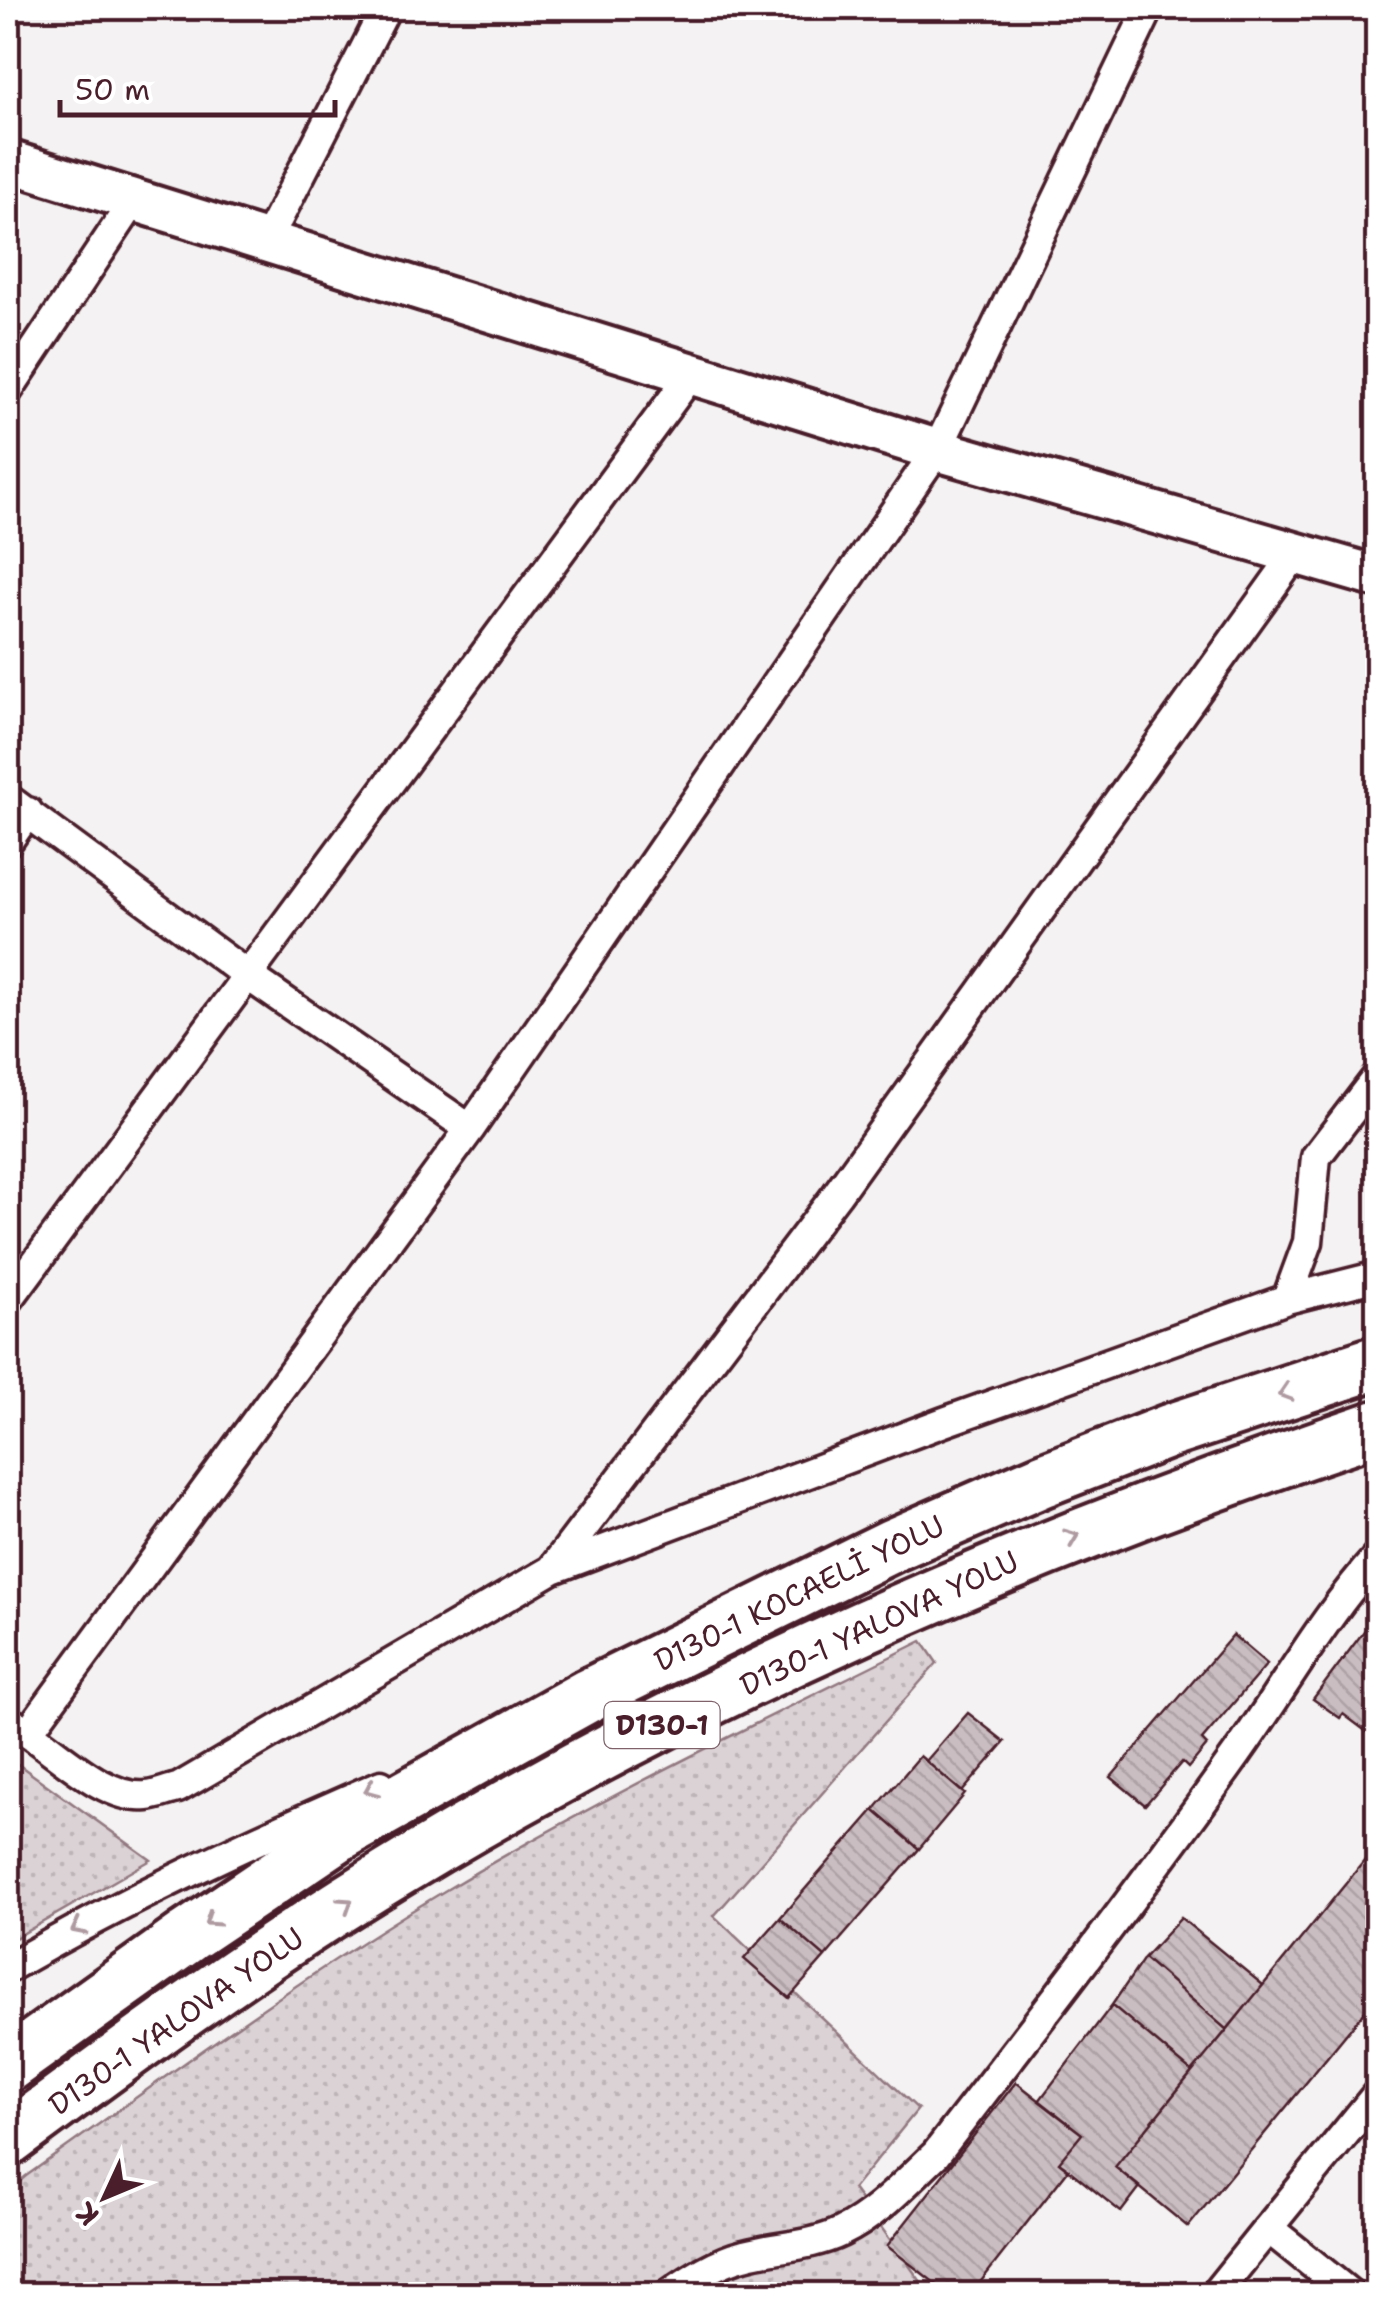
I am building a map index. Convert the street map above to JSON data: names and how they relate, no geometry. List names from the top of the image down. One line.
{"streets":{"highway":["D130-1 KOCAELİ YOLU","D130-1 YALOVA YOLU","D130-1"]},"one_way":["D130-1 KOCAELİ YOLU","D130-1 YALOVA YOLU"],"scale_bar":"50 m","north":"bottom left"}
